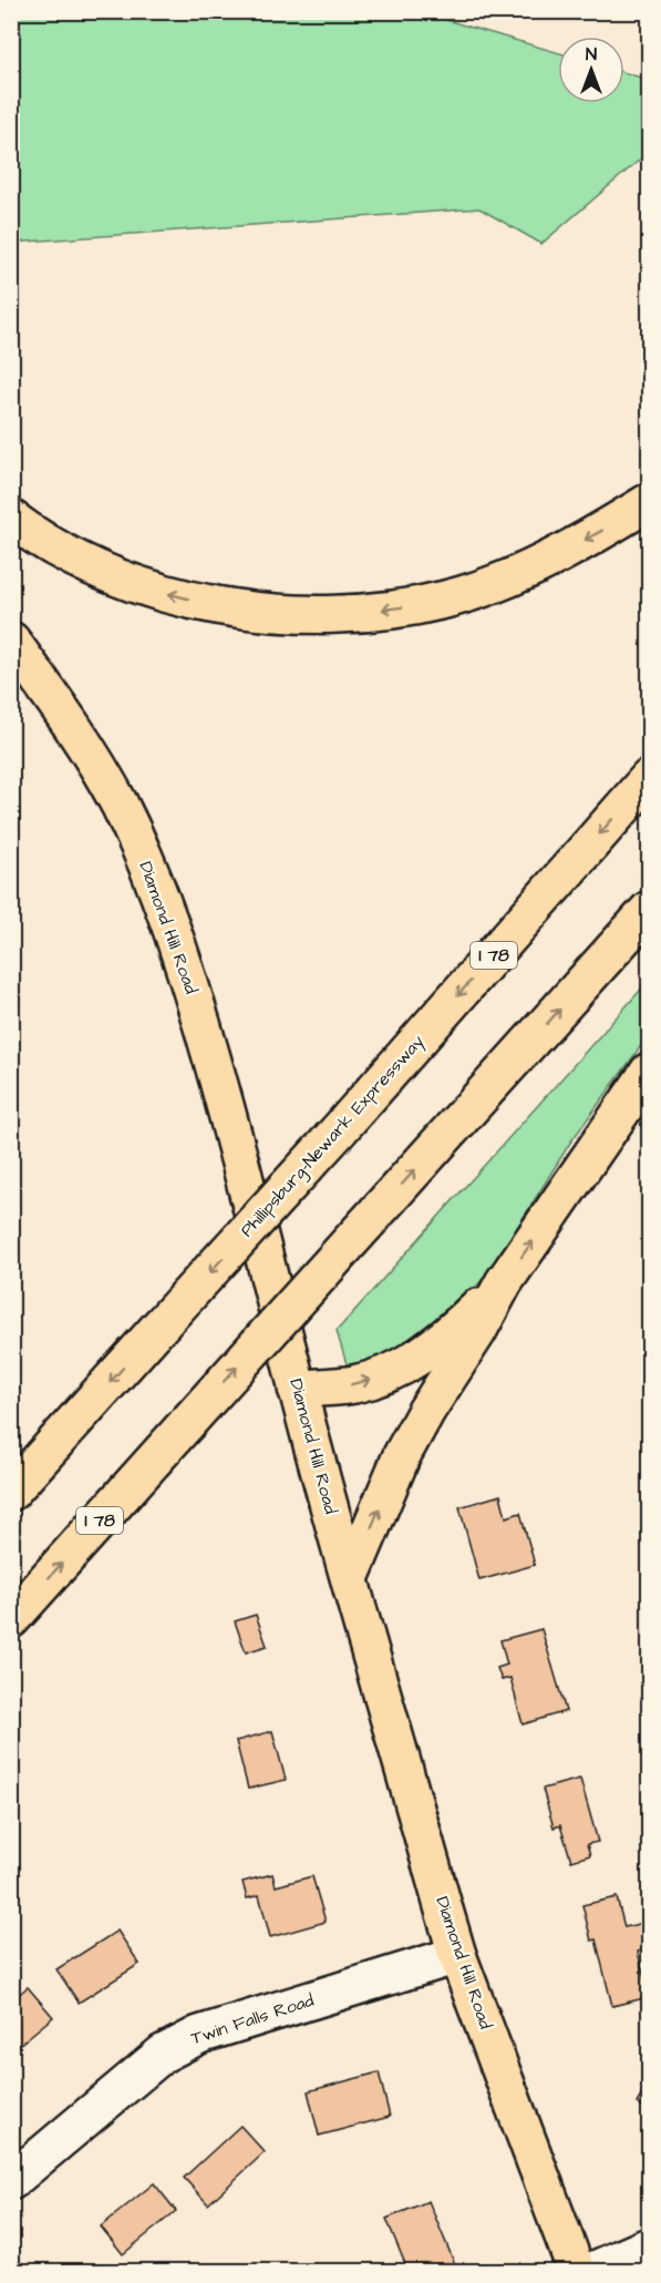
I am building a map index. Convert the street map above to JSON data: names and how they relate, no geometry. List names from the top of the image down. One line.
{"streets":{"main road":["Diamond Hill Road","I 78","Phillipsburg-Newark Expressway"],"street":["Twin Falls Road"]},"crossings":[["Diamond Hill Road","Twin Falls Road"]],"north":"top"}
